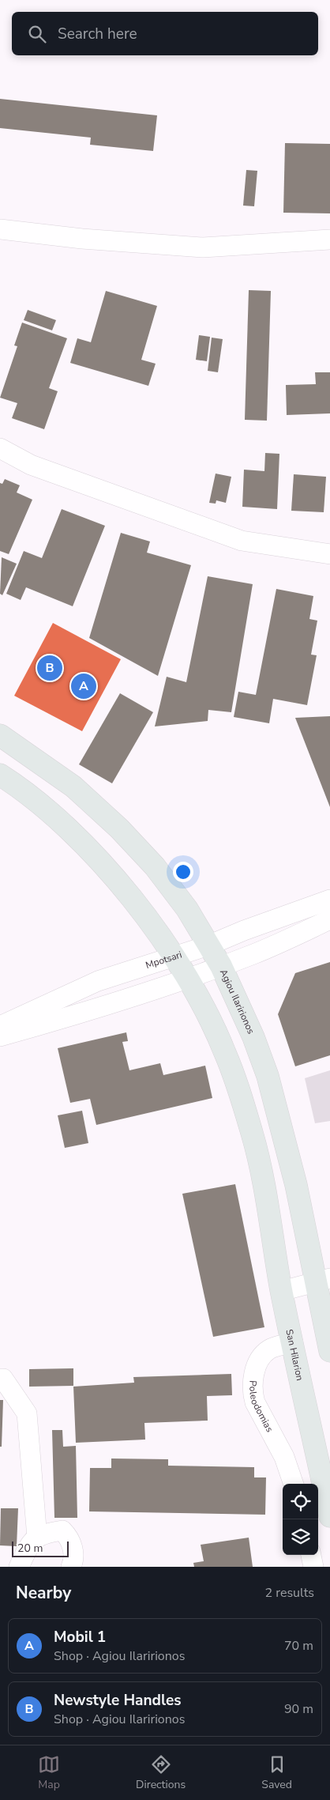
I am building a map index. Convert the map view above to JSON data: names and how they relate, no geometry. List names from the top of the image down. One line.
{"streets":{"main road":["Agiou Ilaririonos","San Hilarion"],"street":["Mpotsari","Poleodomias"]},"crossings":[["Mpotsari","Agiou Ilaririonos"],["San Hilarion","Poleodomias"]],"scale_bar":"20 m","page":{"search":"Search here","pins":["B","A"],"scale":"20 m","heading":["Nearby","2 results"],"list":[{"mark":"A","name":"Mobil 1","note":"Shop · Agiou Ilaririonos","value":"70 m"},{"mark":"B","name":"Newstyle Handles","note":"Shop · Agiou Ilaririonos","value":"90 m"}],"nav":["Map","Directions","Saved"]}}
